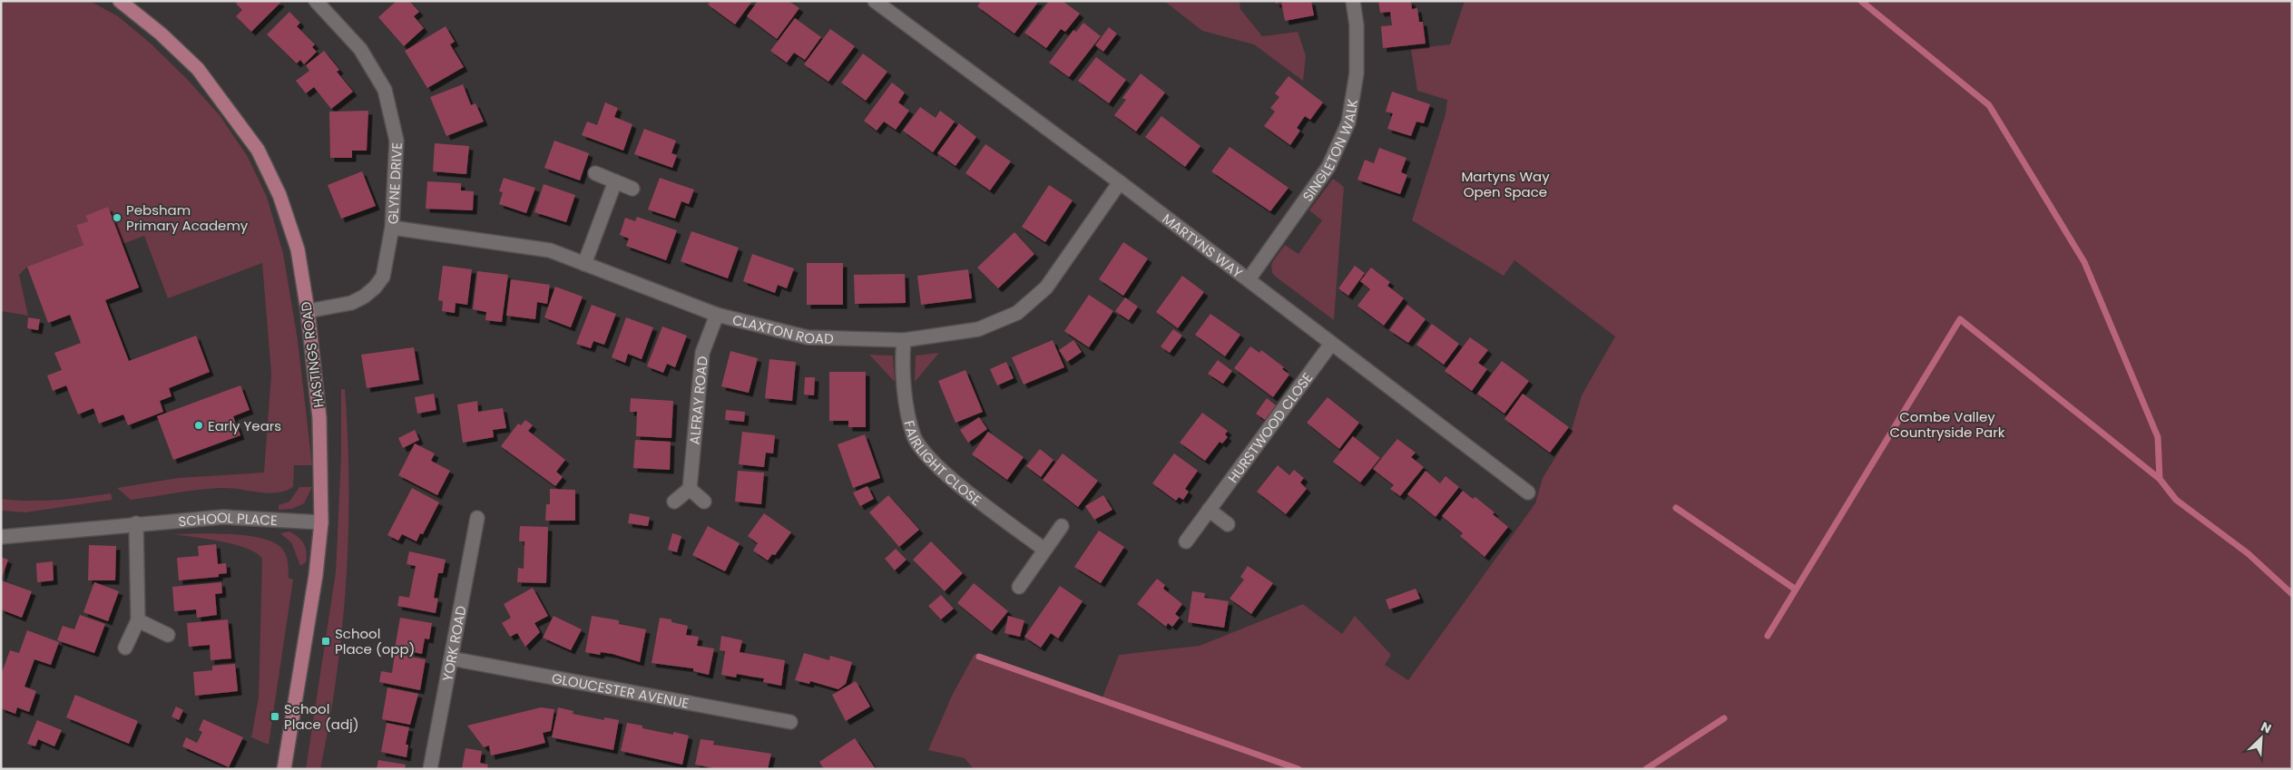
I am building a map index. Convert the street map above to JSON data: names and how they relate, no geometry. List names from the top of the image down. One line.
{"streets":{"main road":["HASTINGS ROAD"],"street":["SINGLETON WALK","GLYNE DRIVE","MARTYNS WAY","CLAXTON ROAD","ALFRAY ROAD","HURSTWOOD CLOSE","FAIRLIGHT CLOSE","SCHOOL PLACE","YORK ROAD","GLOUCESTER AVENUE"]},"crossings":[["SINGLETON WALK","MARTYNS WAY"],["GLYNE DRIVE","CLAXTON ROAD"],["GLYNE DRIVE","HASTINGS ROAD"],["MARTYNS WAY","CLAXTON ROAD"],["MARTYNS WAY","HURSTWOOD CLOSE"],["CLAXTON ROAD","ALFRAY ROAD"],["CLAXTON ROAD","FAIRLIGHT CLOSE"],["HASTINGS ROAD","SCHOOL PLACE"],["YORK ROAD","GLOUCESTER AVENUE"]],"parks":["Martyns Way Open Space","Combe Valley Countryside Park"],"places":{"other":["Pebsham Primary Academy","Early Years"],"transit":["School Place (opp)","School Place (adj)"]},"north":"top right"}
